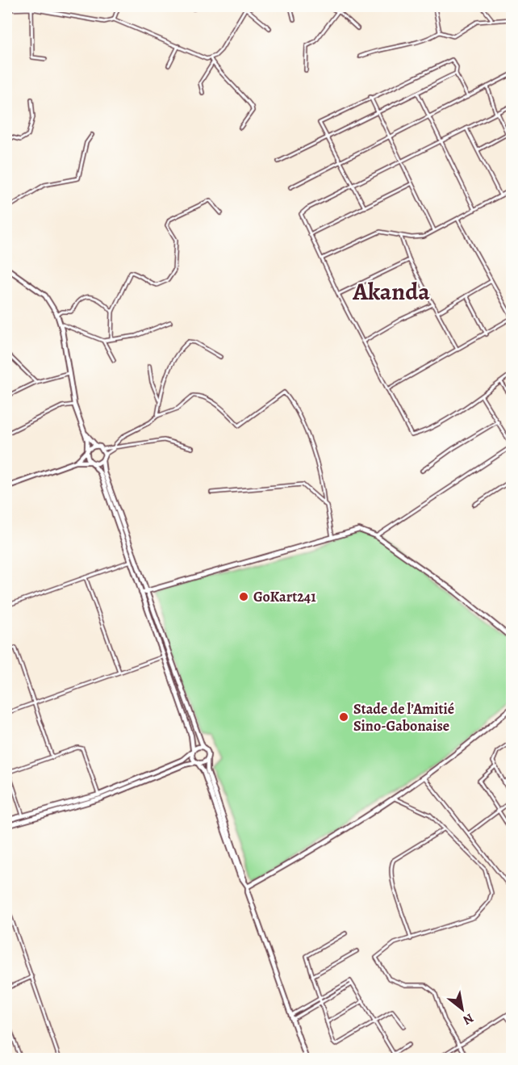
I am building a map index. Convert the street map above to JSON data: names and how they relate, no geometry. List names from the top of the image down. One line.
{"districts":["Akanda"],"places":["GoKart241","Stade de l’Amitié Sino-Gabonaise"],"north":"bottom right"}
